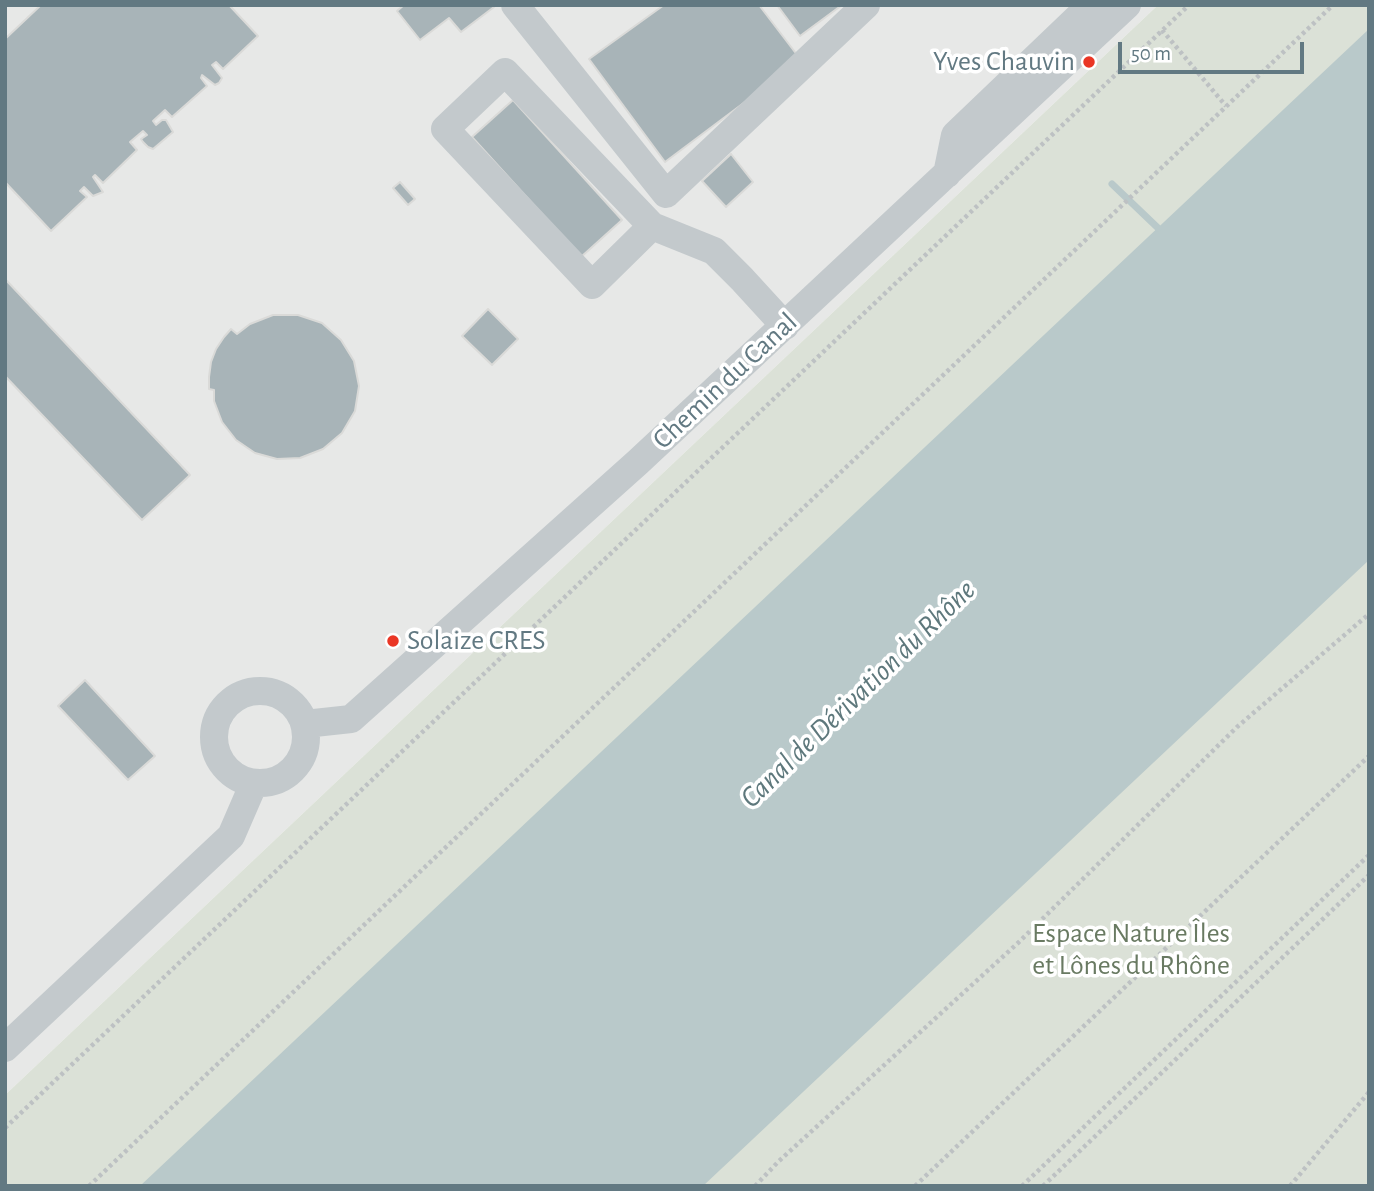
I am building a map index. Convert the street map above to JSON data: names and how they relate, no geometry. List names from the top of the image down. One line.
{"streets":{"street":["Chemin du Canal"]},"water":["Canal de Dérivation du Rhône"],"parks":["Espace Nature Îles et Lônes du Rhône"],"places":["Yves Chauvin","Solaize CRES"],"scale_bar":"50 m"}
